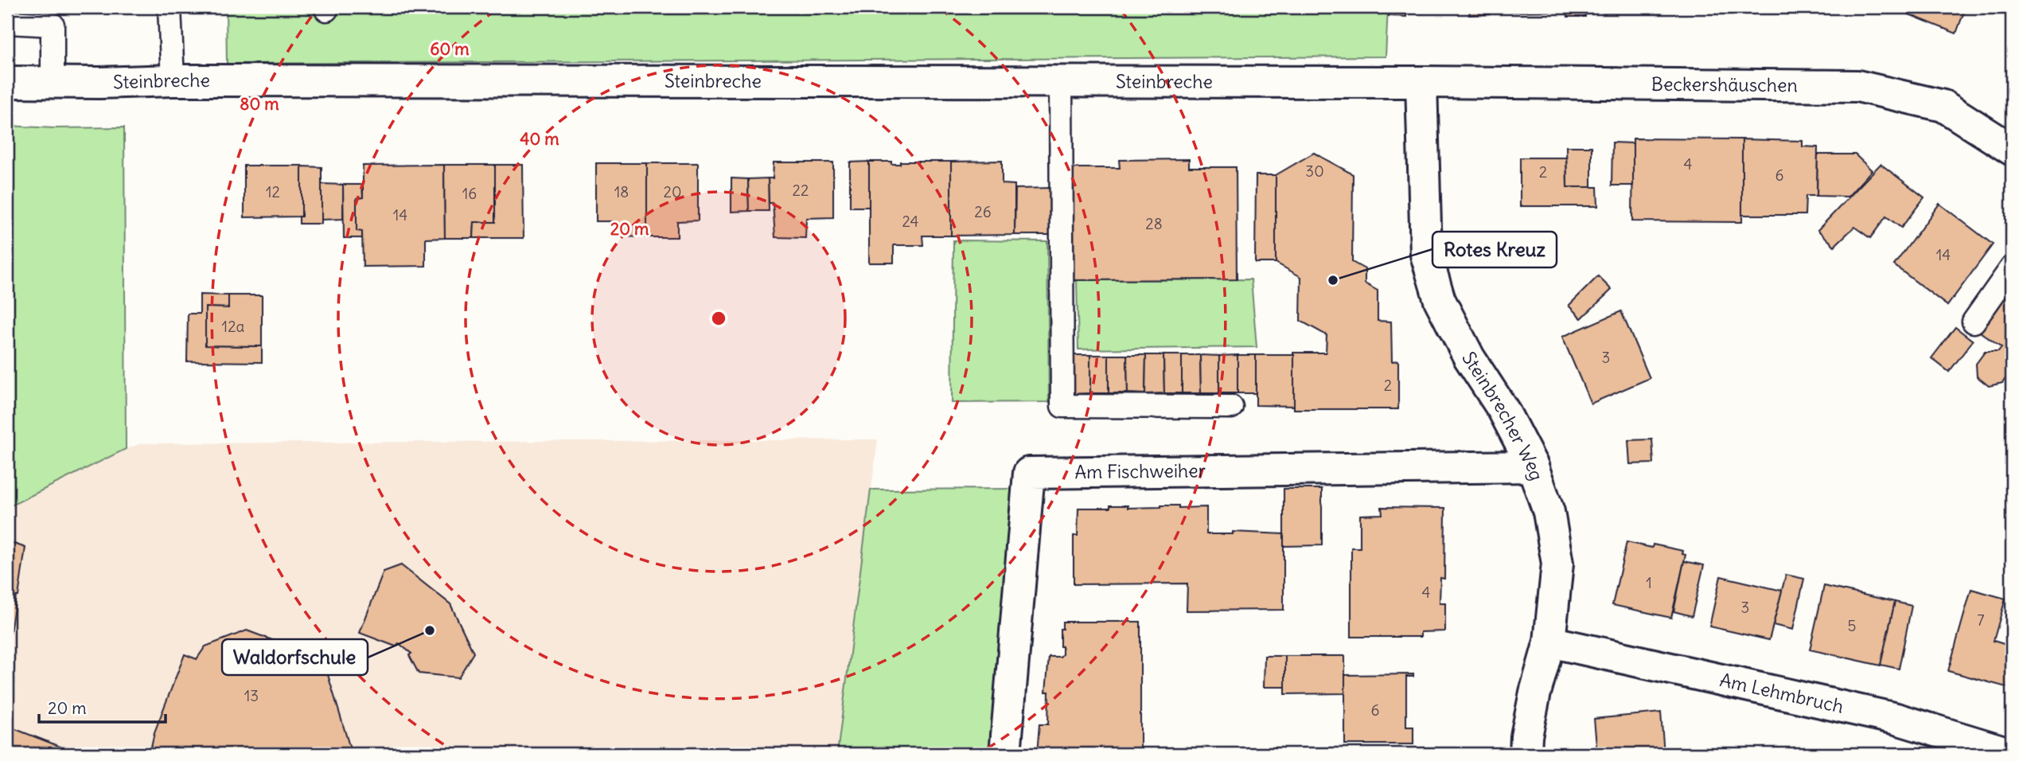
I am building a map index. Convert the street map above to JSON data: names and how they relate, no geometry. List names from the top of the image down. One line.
{"streets":{"street":["Steinbreche","Beckershäuschen","Steinbrecher Weg","Am Fischweiher","Am Lehmbruch"]},"crossings":[["Steinbreche","Beckershäuschen"],["Steinbreche","Steinbrecher Weg"],["Beckershäuschen","Steinbrecher Weg"],["Steinbrecher Weg","Am Fischweiher"],["Steinbrecher Weg","Am Lehmbruch"]],"places":["Rotes Kreuz","Waldorfschule"],"house_numbers":["4","30","2","6","22","12","18","20","16","26","14","24","28","14","12a","3","2","1","4","3","7","5","13","6"],"scale_bar":"20 m","rings":["60 m","80 m","40 m","20 m"]}
